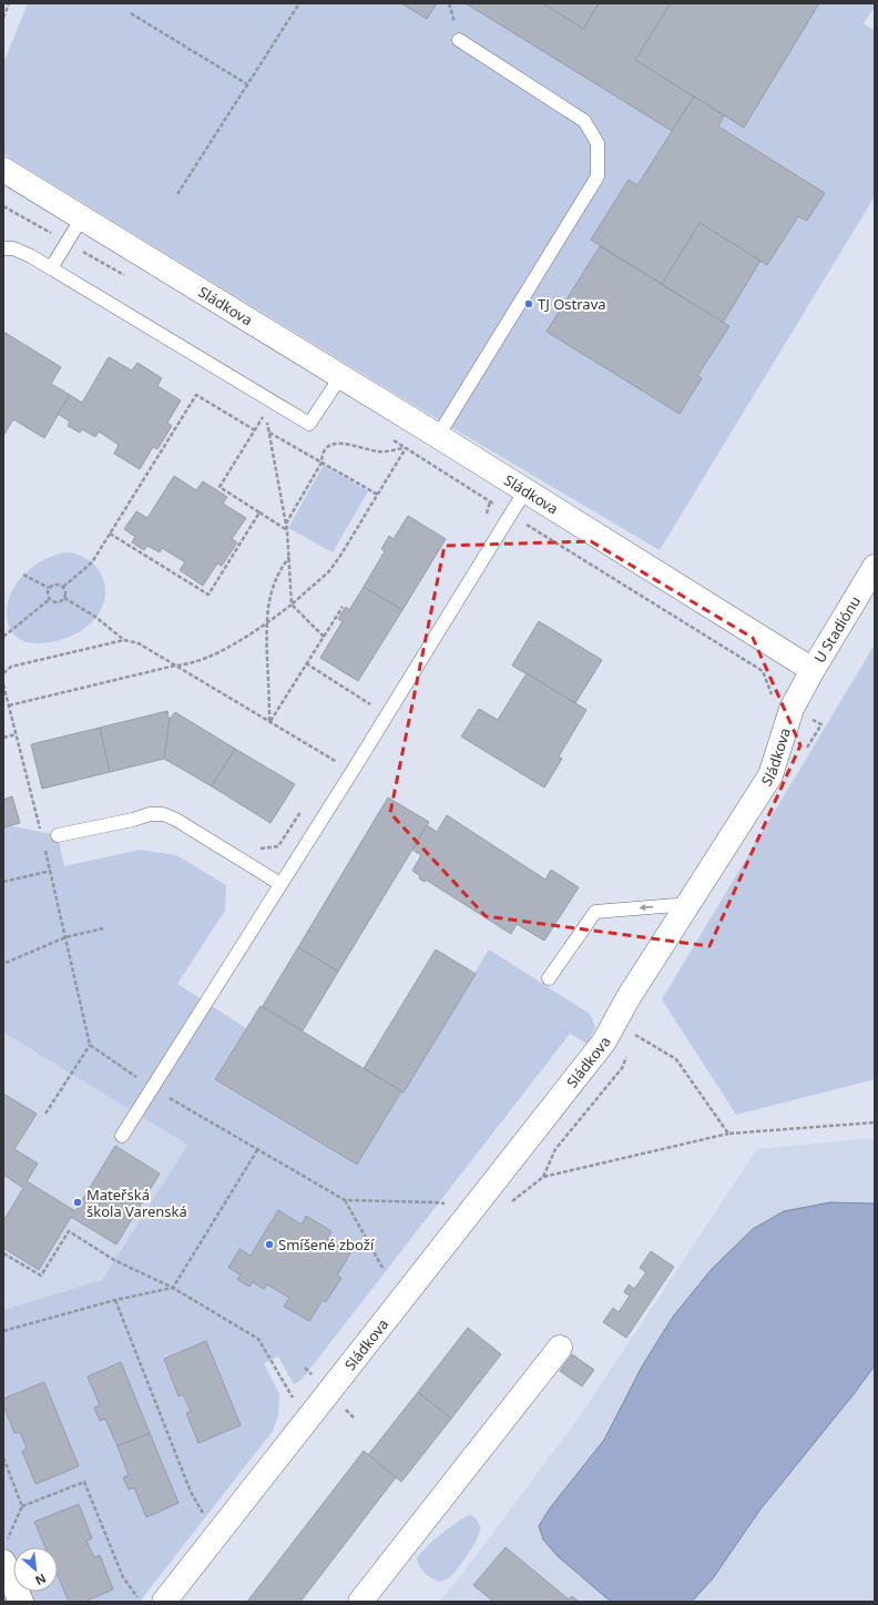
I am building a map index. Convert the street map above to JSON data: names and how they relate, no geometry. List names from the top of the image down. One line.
{"streets":{"street":["Sládkova","U Stadiónu"]},"crossings":[["Sládkova","U Stadiónu"]],"places":["TJ Ostrava","Mateřská škola Varenská","Smíšené zboží"],"north":"bottom right"}
